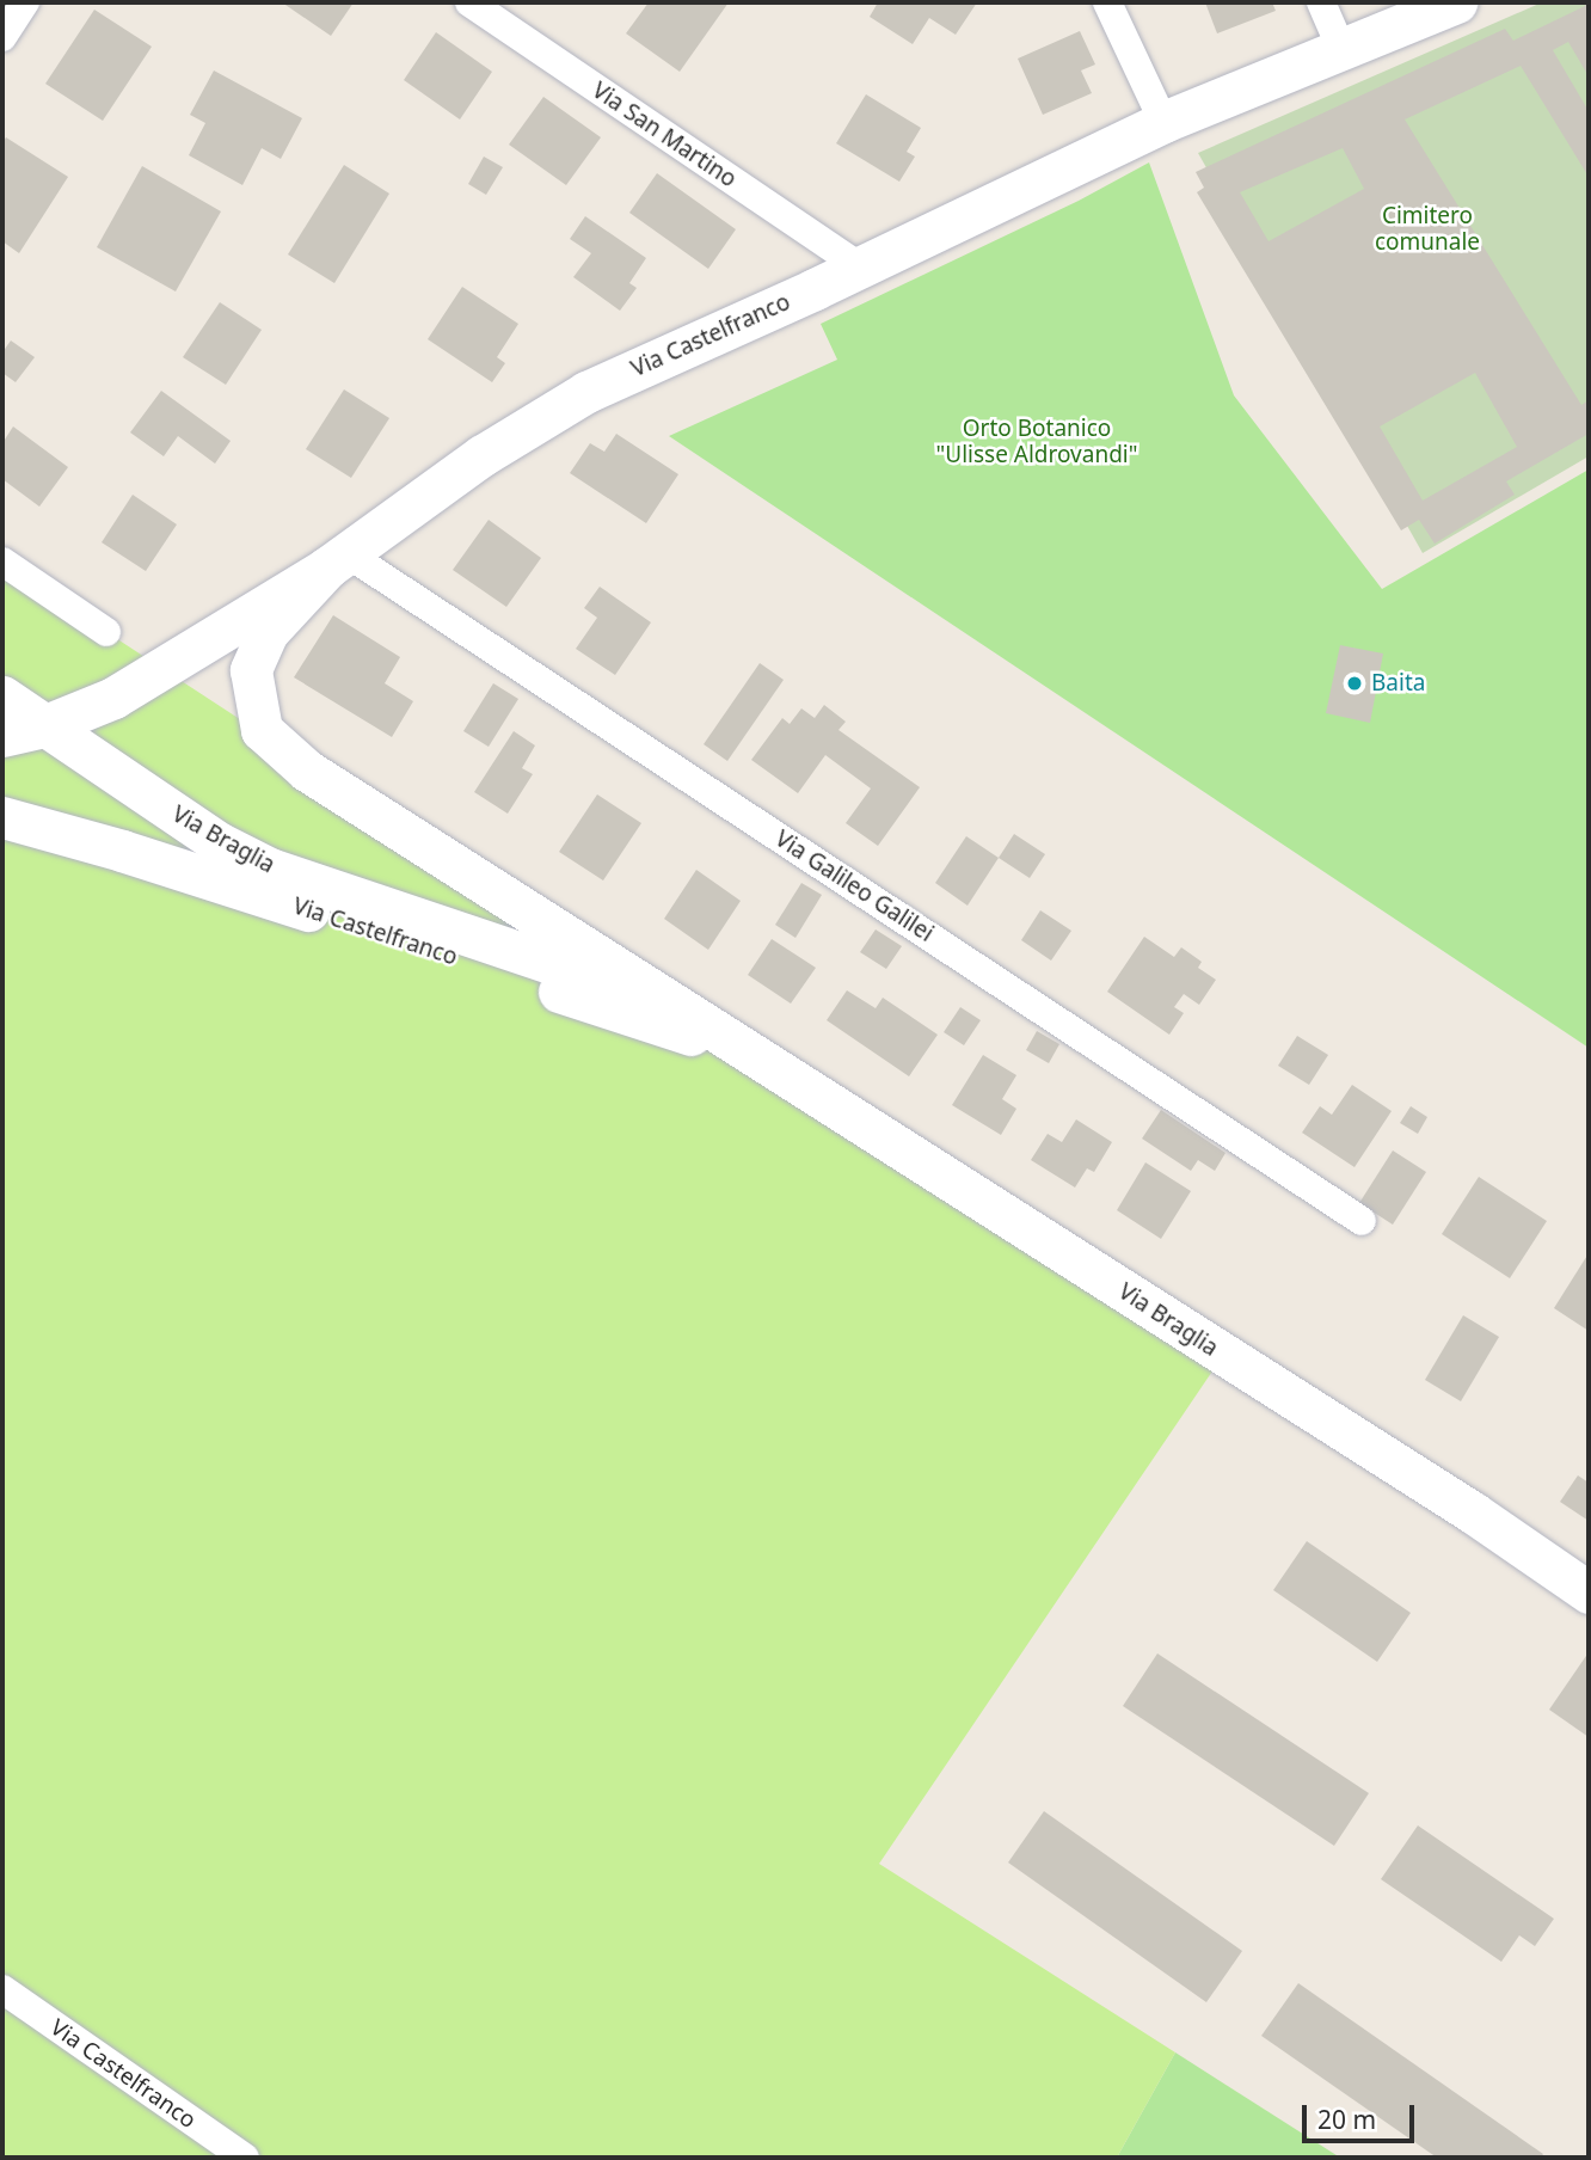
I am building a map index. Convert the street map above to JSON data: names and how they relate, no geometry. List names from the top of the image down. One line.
{"streets":{"street":["Via San Martino","Via Castelfranco","Via Braglia","Via Galileo Galilei"]},"crossings":[["Via San Martino","Via Castelfranco"],["Via Castelfranco","Via Braglia"],["Via Castelfranco","Via Galileo Galilei"],["Via Braglia","Via Galileo Galilei"]],"parks":["Cimitero comunale","Orto Botanico \"Ulisse Aldrovandi\""],"places":["Baita"],"scale_bar":"20 m"}
